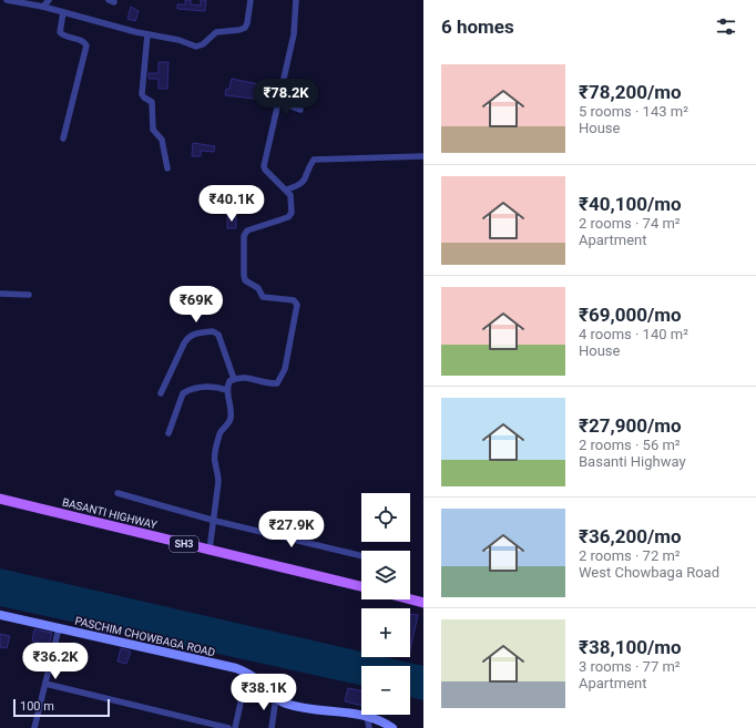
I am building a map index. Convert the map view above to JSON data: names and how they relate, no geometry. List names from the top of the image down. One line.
{"streets":{"main road":["BASANTI HIGHWAY","SH3"],"street":["PASCHIM CHOWBAGA ROAD"]},"scale_bar":"100 m","page":{"heading":"6 homes","list":[{"name":"₹78,200/mo","note":"5 rooms · 143 m² · House"},{"name":"₹40,100/mo","note":"2 rooms · 74 m² · Apartment"},{"name":"₹69,000/mo","note":"4 rooms · 140 m² · House"},{"name":"₹27,900/mo","note":"2 rooms · 56 m² · Basanti Highway"},{"name":"₹36,200/mo","note":"2 rooms · 72 m² · West Chowbaga Road"},{"name":"₹38,100/mo","note":"3 rooms · 77 m² · Apartment"}],"price":["₹78.2K","₹40.1K","₹69K","₹27.9K","₹36.2K","₹38.1K"],"map_buttons":["+","−"],"scale":"100 m"}}
